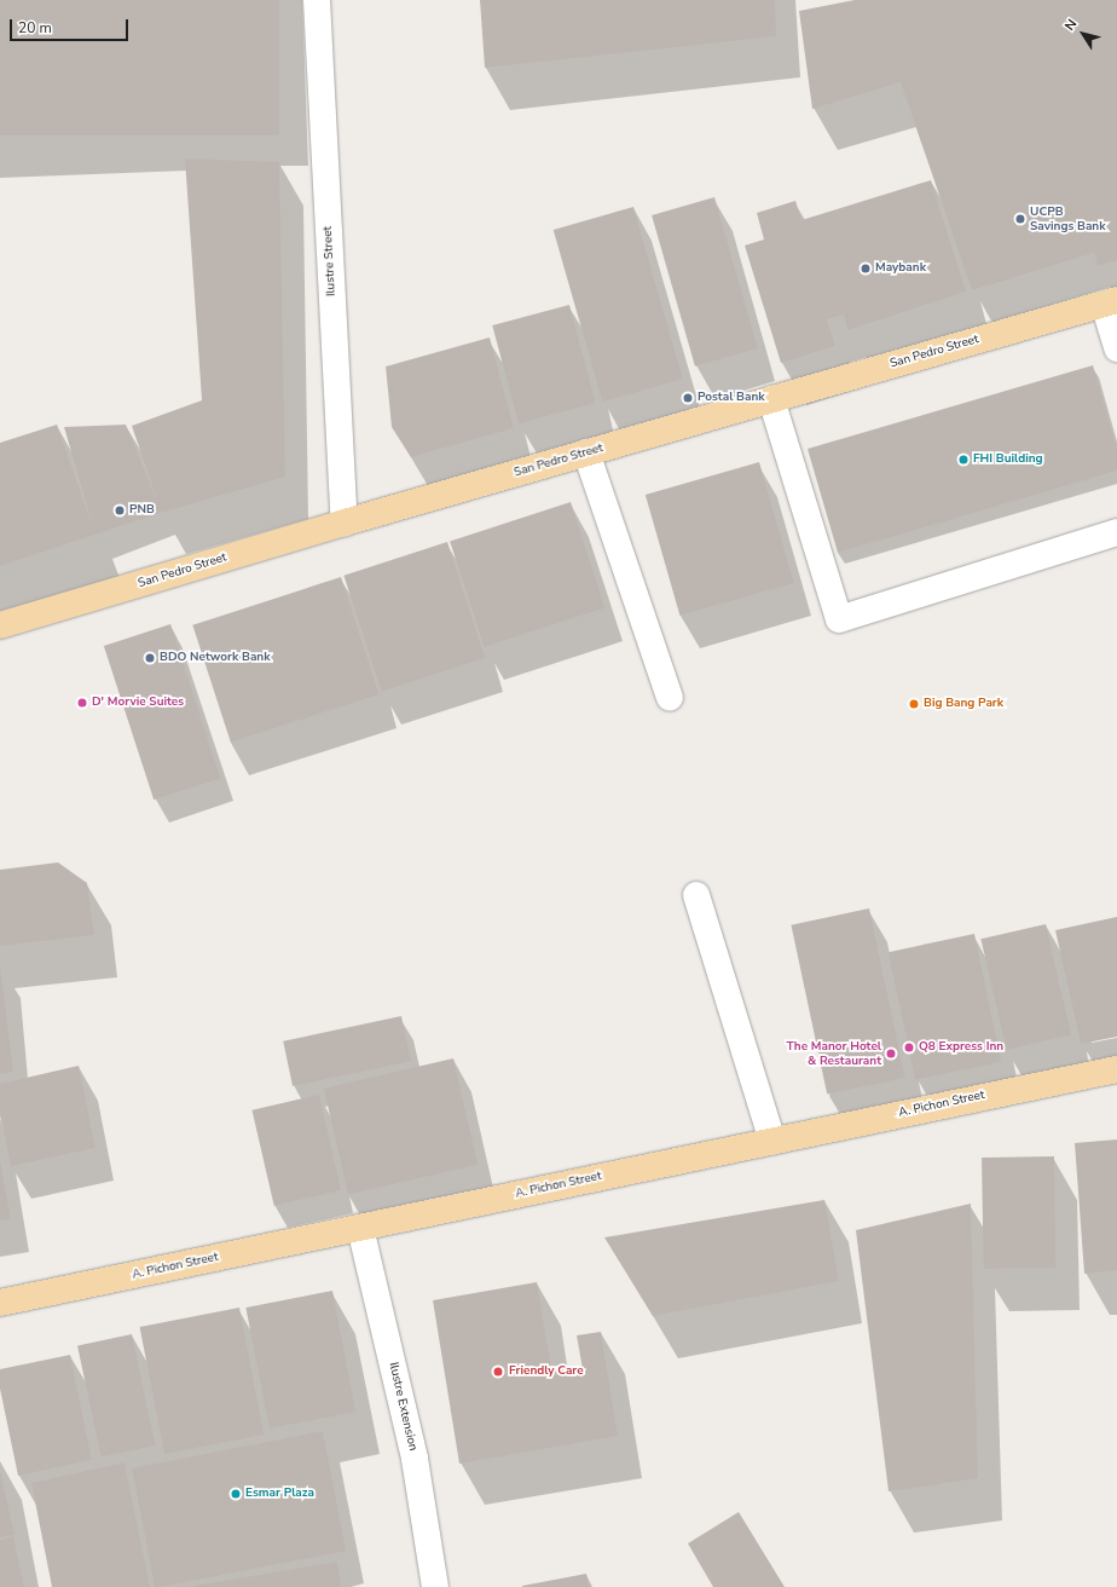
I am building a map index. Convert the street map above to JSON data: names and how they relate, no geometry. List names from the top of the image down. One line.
{"streets":{"main road":["San Pedro Street","A. Pichon Street"],"street":["Ilustre Street","Ilustre Extension"]},"crossings":[["Ilustre Street","San Pedro Street"],["A. Pichon Street","Ilustre Extension"]],"places":["UCPB Savings Bank","Maybank","Postal Bank","FHI Building","PNB","BDO Network Bank","D' Morvie Suites","Big Bang Park","Q8 Express Inn","The Manor Hotel & Restaurant","Friendly Care","Esmar Plaza"],"scale_bar":"20 m","north":"top left"}
